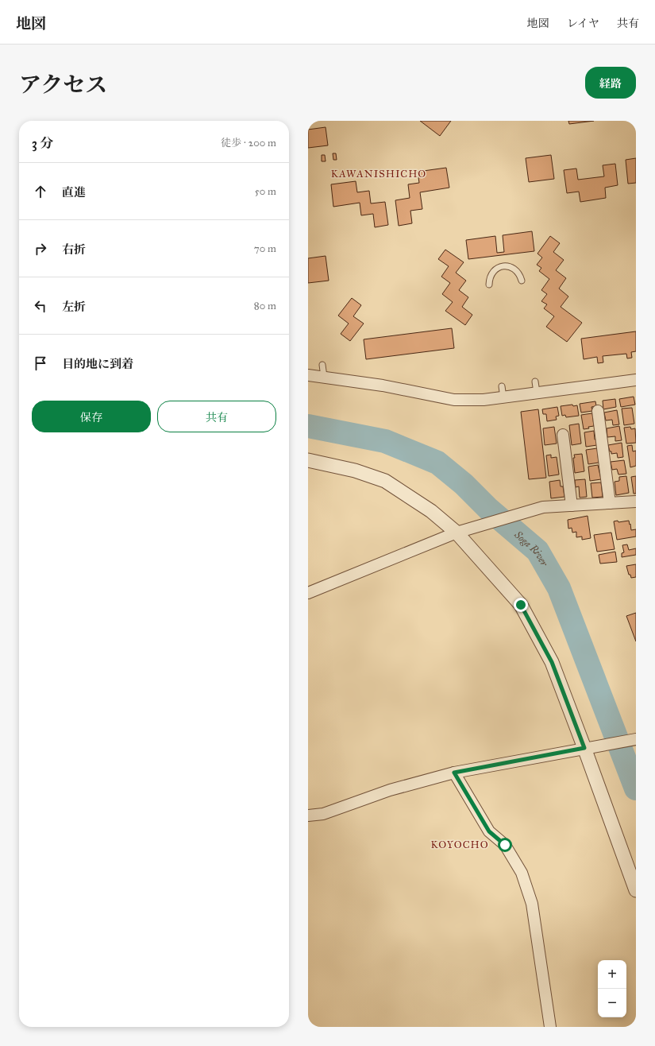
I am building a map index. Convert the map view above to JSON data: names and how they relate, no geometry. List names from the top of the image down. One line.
{"districts":["KAWANISHICHO","KOYOCHO"],"water":["Soga River"],"page":{"header":"地図","nav":["地図","レイヤ","共有"],"title":"アクセス","buttons":["経路",["保存","共有"]],"heading":["3 分","徒歩 · 200 m"],"list":[["直進","50 m"],["右折","70 m"],["左折","80 m"],"目的地に到着"],"map_buttons":["+","−"]}}
